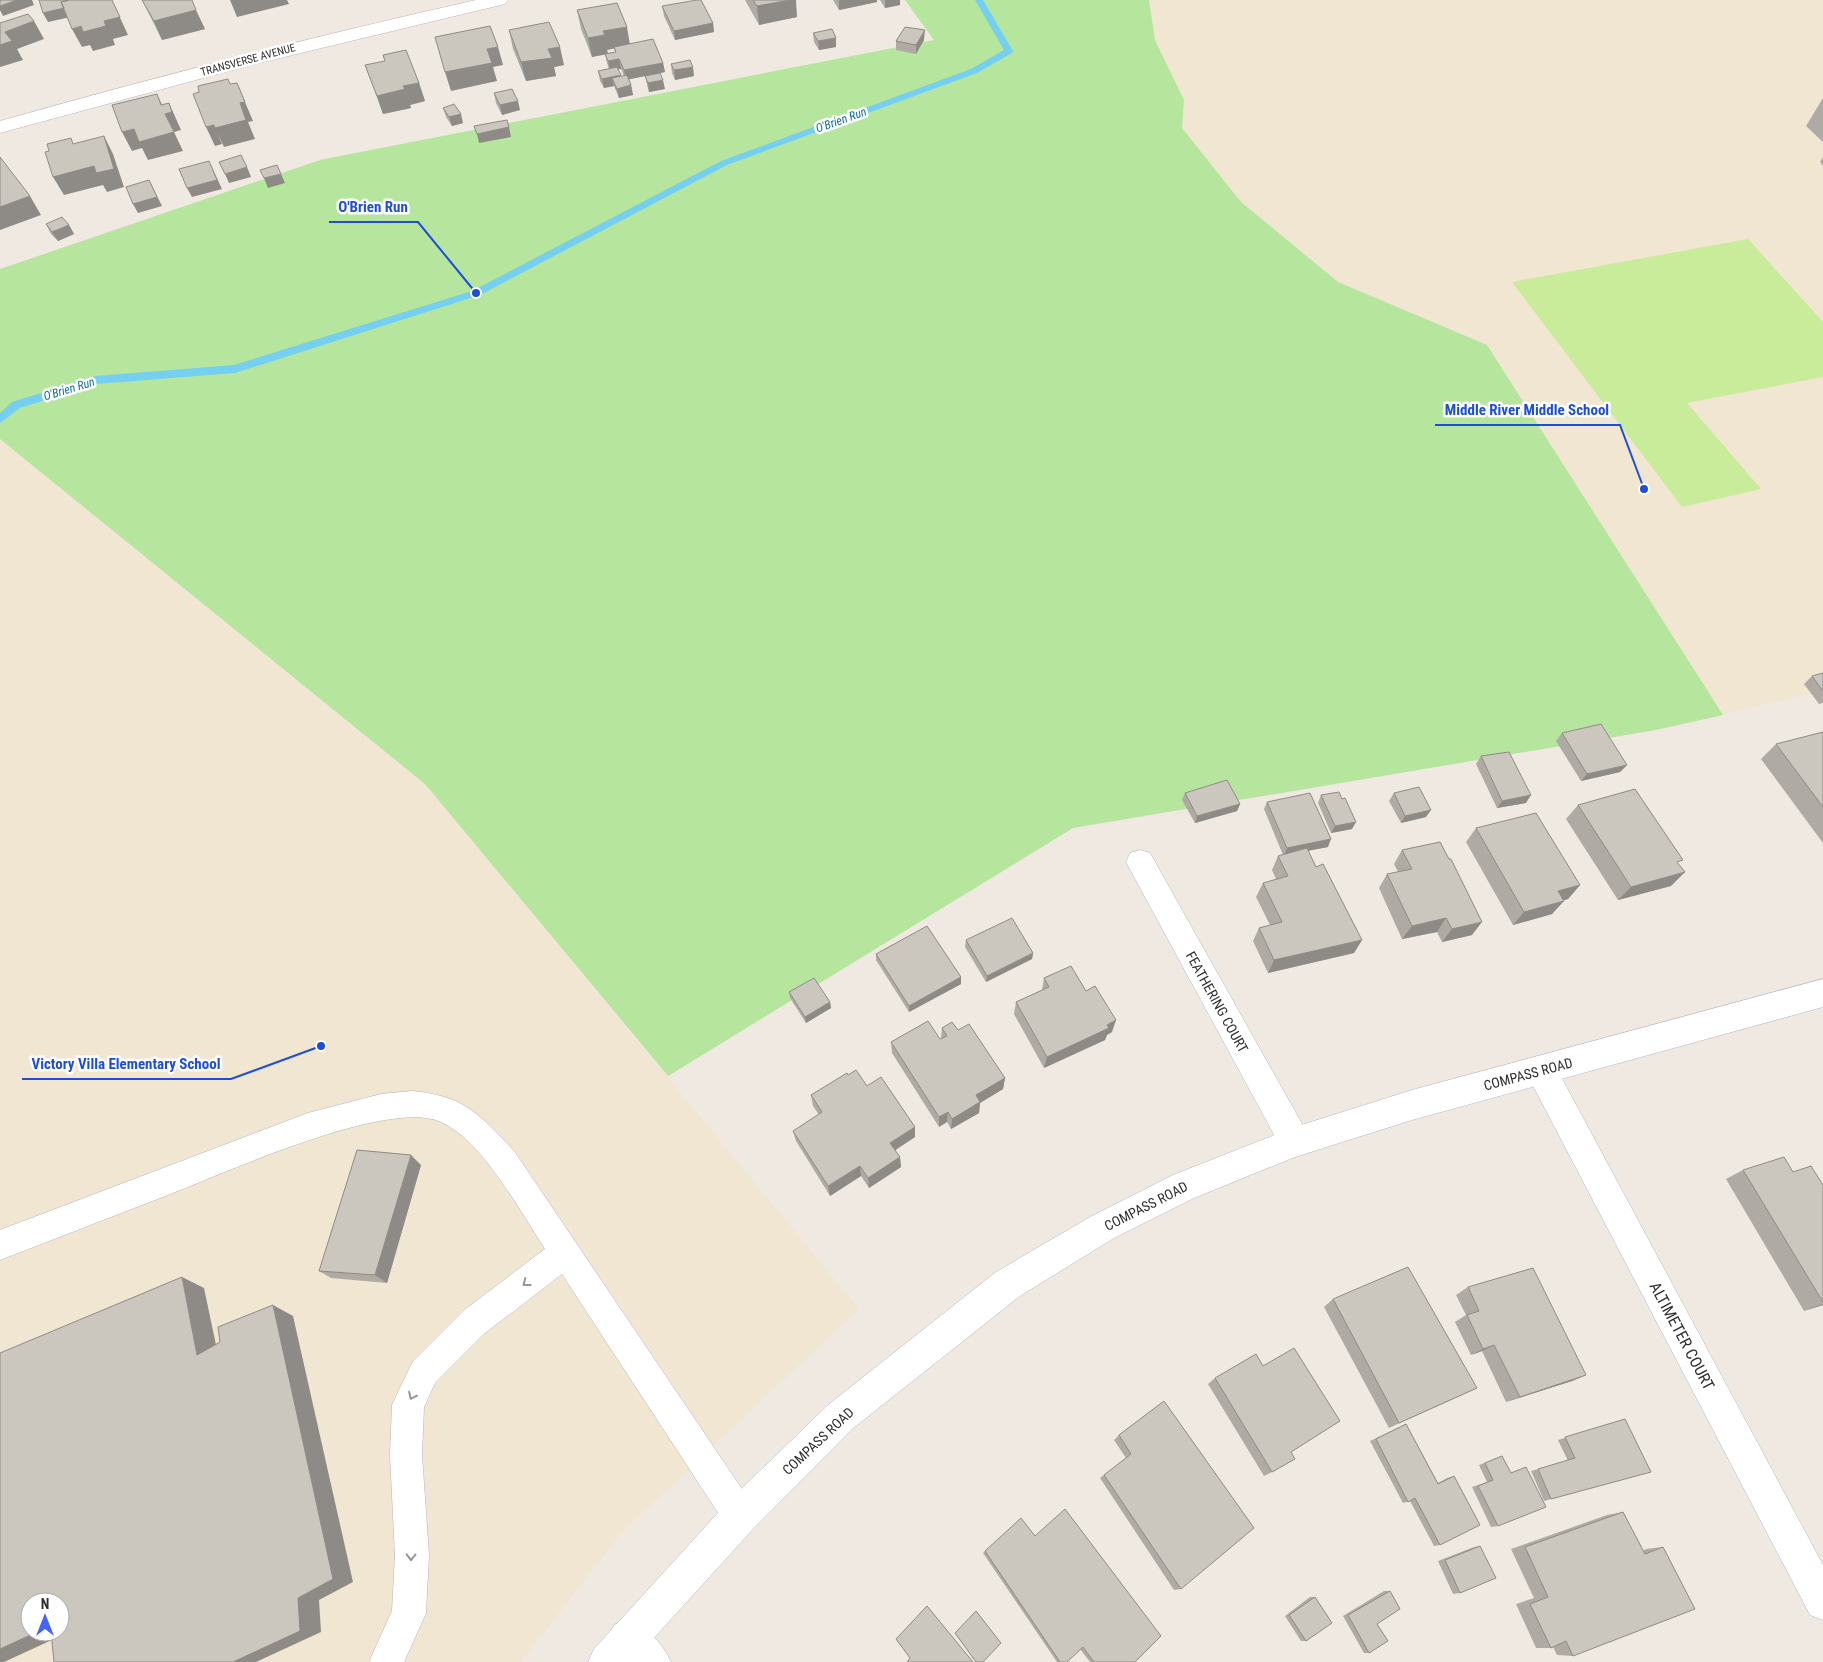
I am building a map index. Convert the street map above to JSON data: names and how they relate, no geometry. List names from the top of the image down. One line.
{"streets":{"street":["TRANSVERSE AVENUE","FEATHERING COURT","COMPASS ROAD","ALTIMETER COURT"]},"crossings":[["FEATHERING COURT","COMPASS ROAD"],["COMPASS ROAD","ALTIMETER COURT"]],"water":["O'Brien Run"],"places":["O'Brien Run","Middle River Middle School","Victory Villa Elementary School"],"north":"top"}
